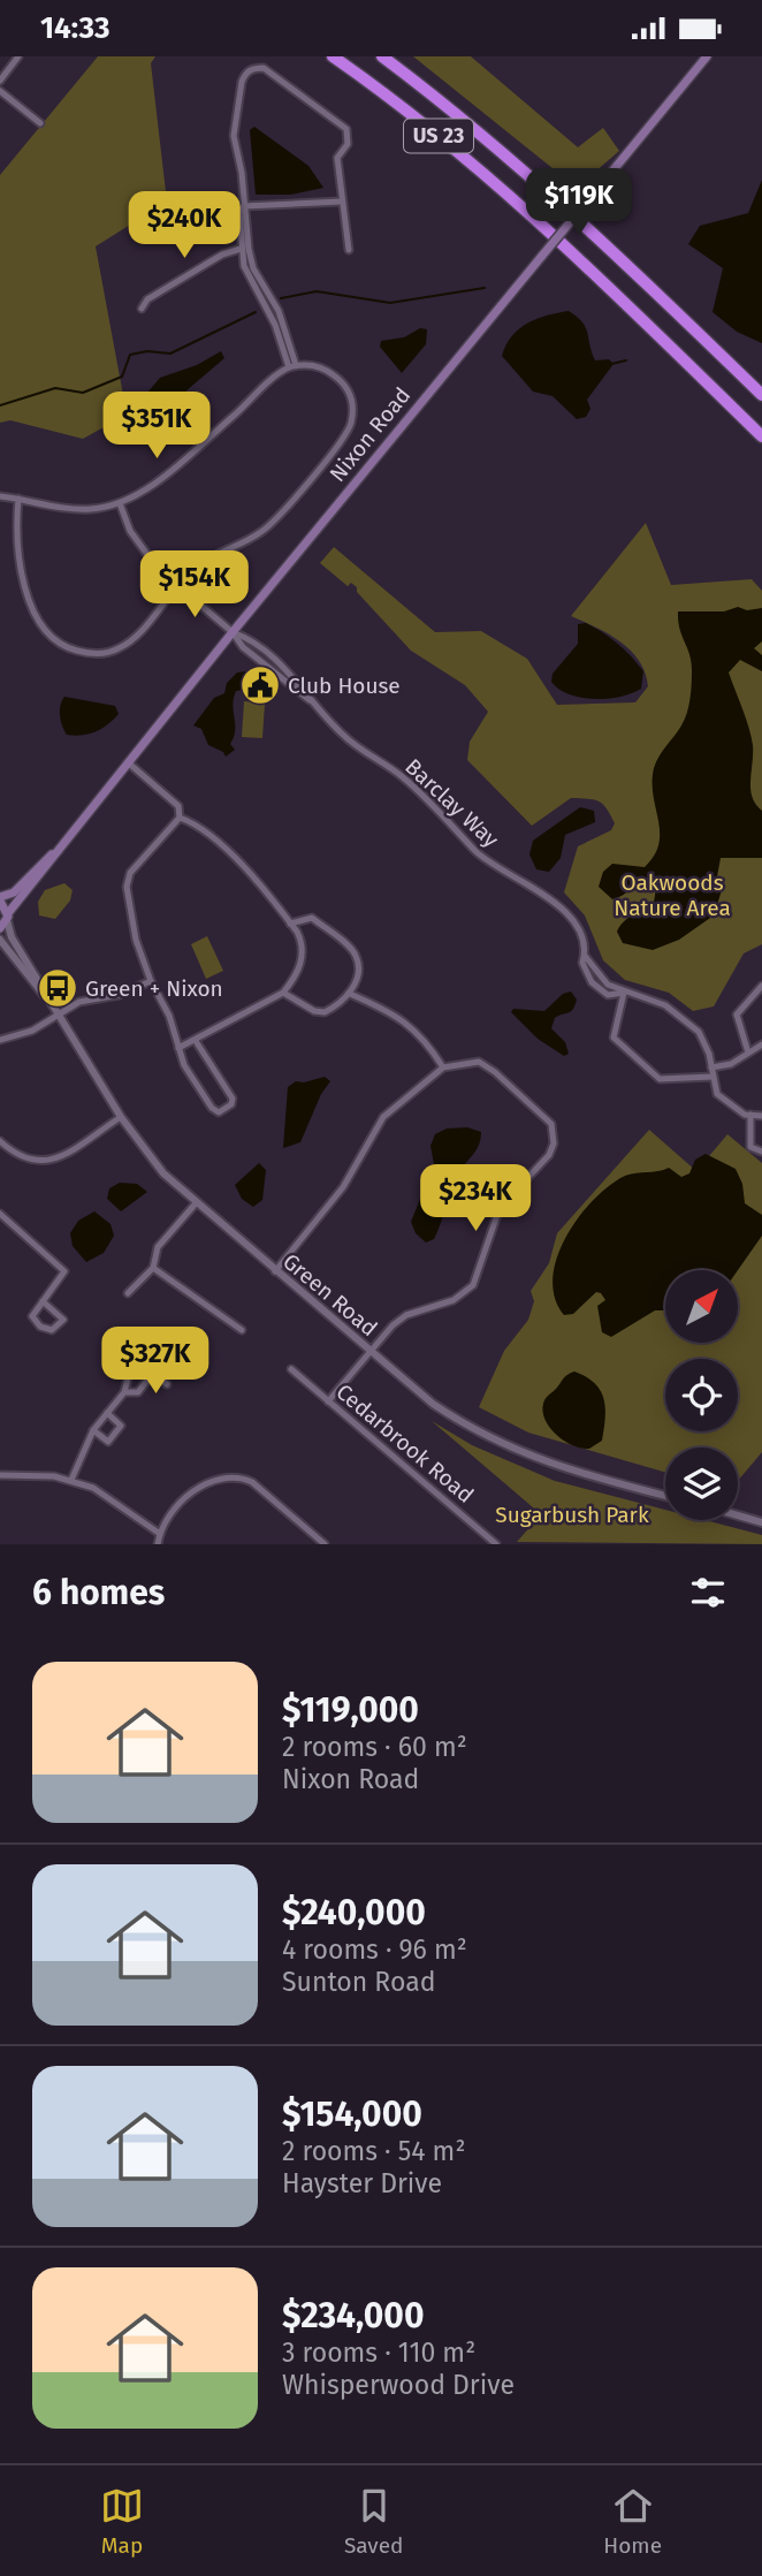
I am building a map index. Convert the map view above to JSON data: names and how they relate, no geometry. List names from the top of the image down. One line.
{"streets":{"highway":["US 23"],"main road":["Nixon Road"],"street":["Barclay Way","Green Road","Cedarbrook Road"]},"crossings":[["Nixon Road","Barclay Way"],["Nixon Road","Green Road"]],"parks":["Oakwoods Nature Area","Sugarbush Park"],"places":{"public building":["Club House"],"bus stop":["Green + Nixon"]},"north":"top right","page":{"status":"14:33","price":["$119K","$240K","$351K","$154K","$234K","$327K"],"heading":"6 homes","list":[{"name":"$119,000","note":"2 rooms · 60 m² · Nixon Road"},{"name":"$240,000","note":"4 rooms · 96 m² · Sunton Road"},{"name":"$154,000","note":"2 rooms · 54 m² · Hayster Drive"},{"name":"$234,000","note":"3 rooms · 110 m² · Whisperwood Drive"}],"tabs":["Map","Saved","Home"]}}
